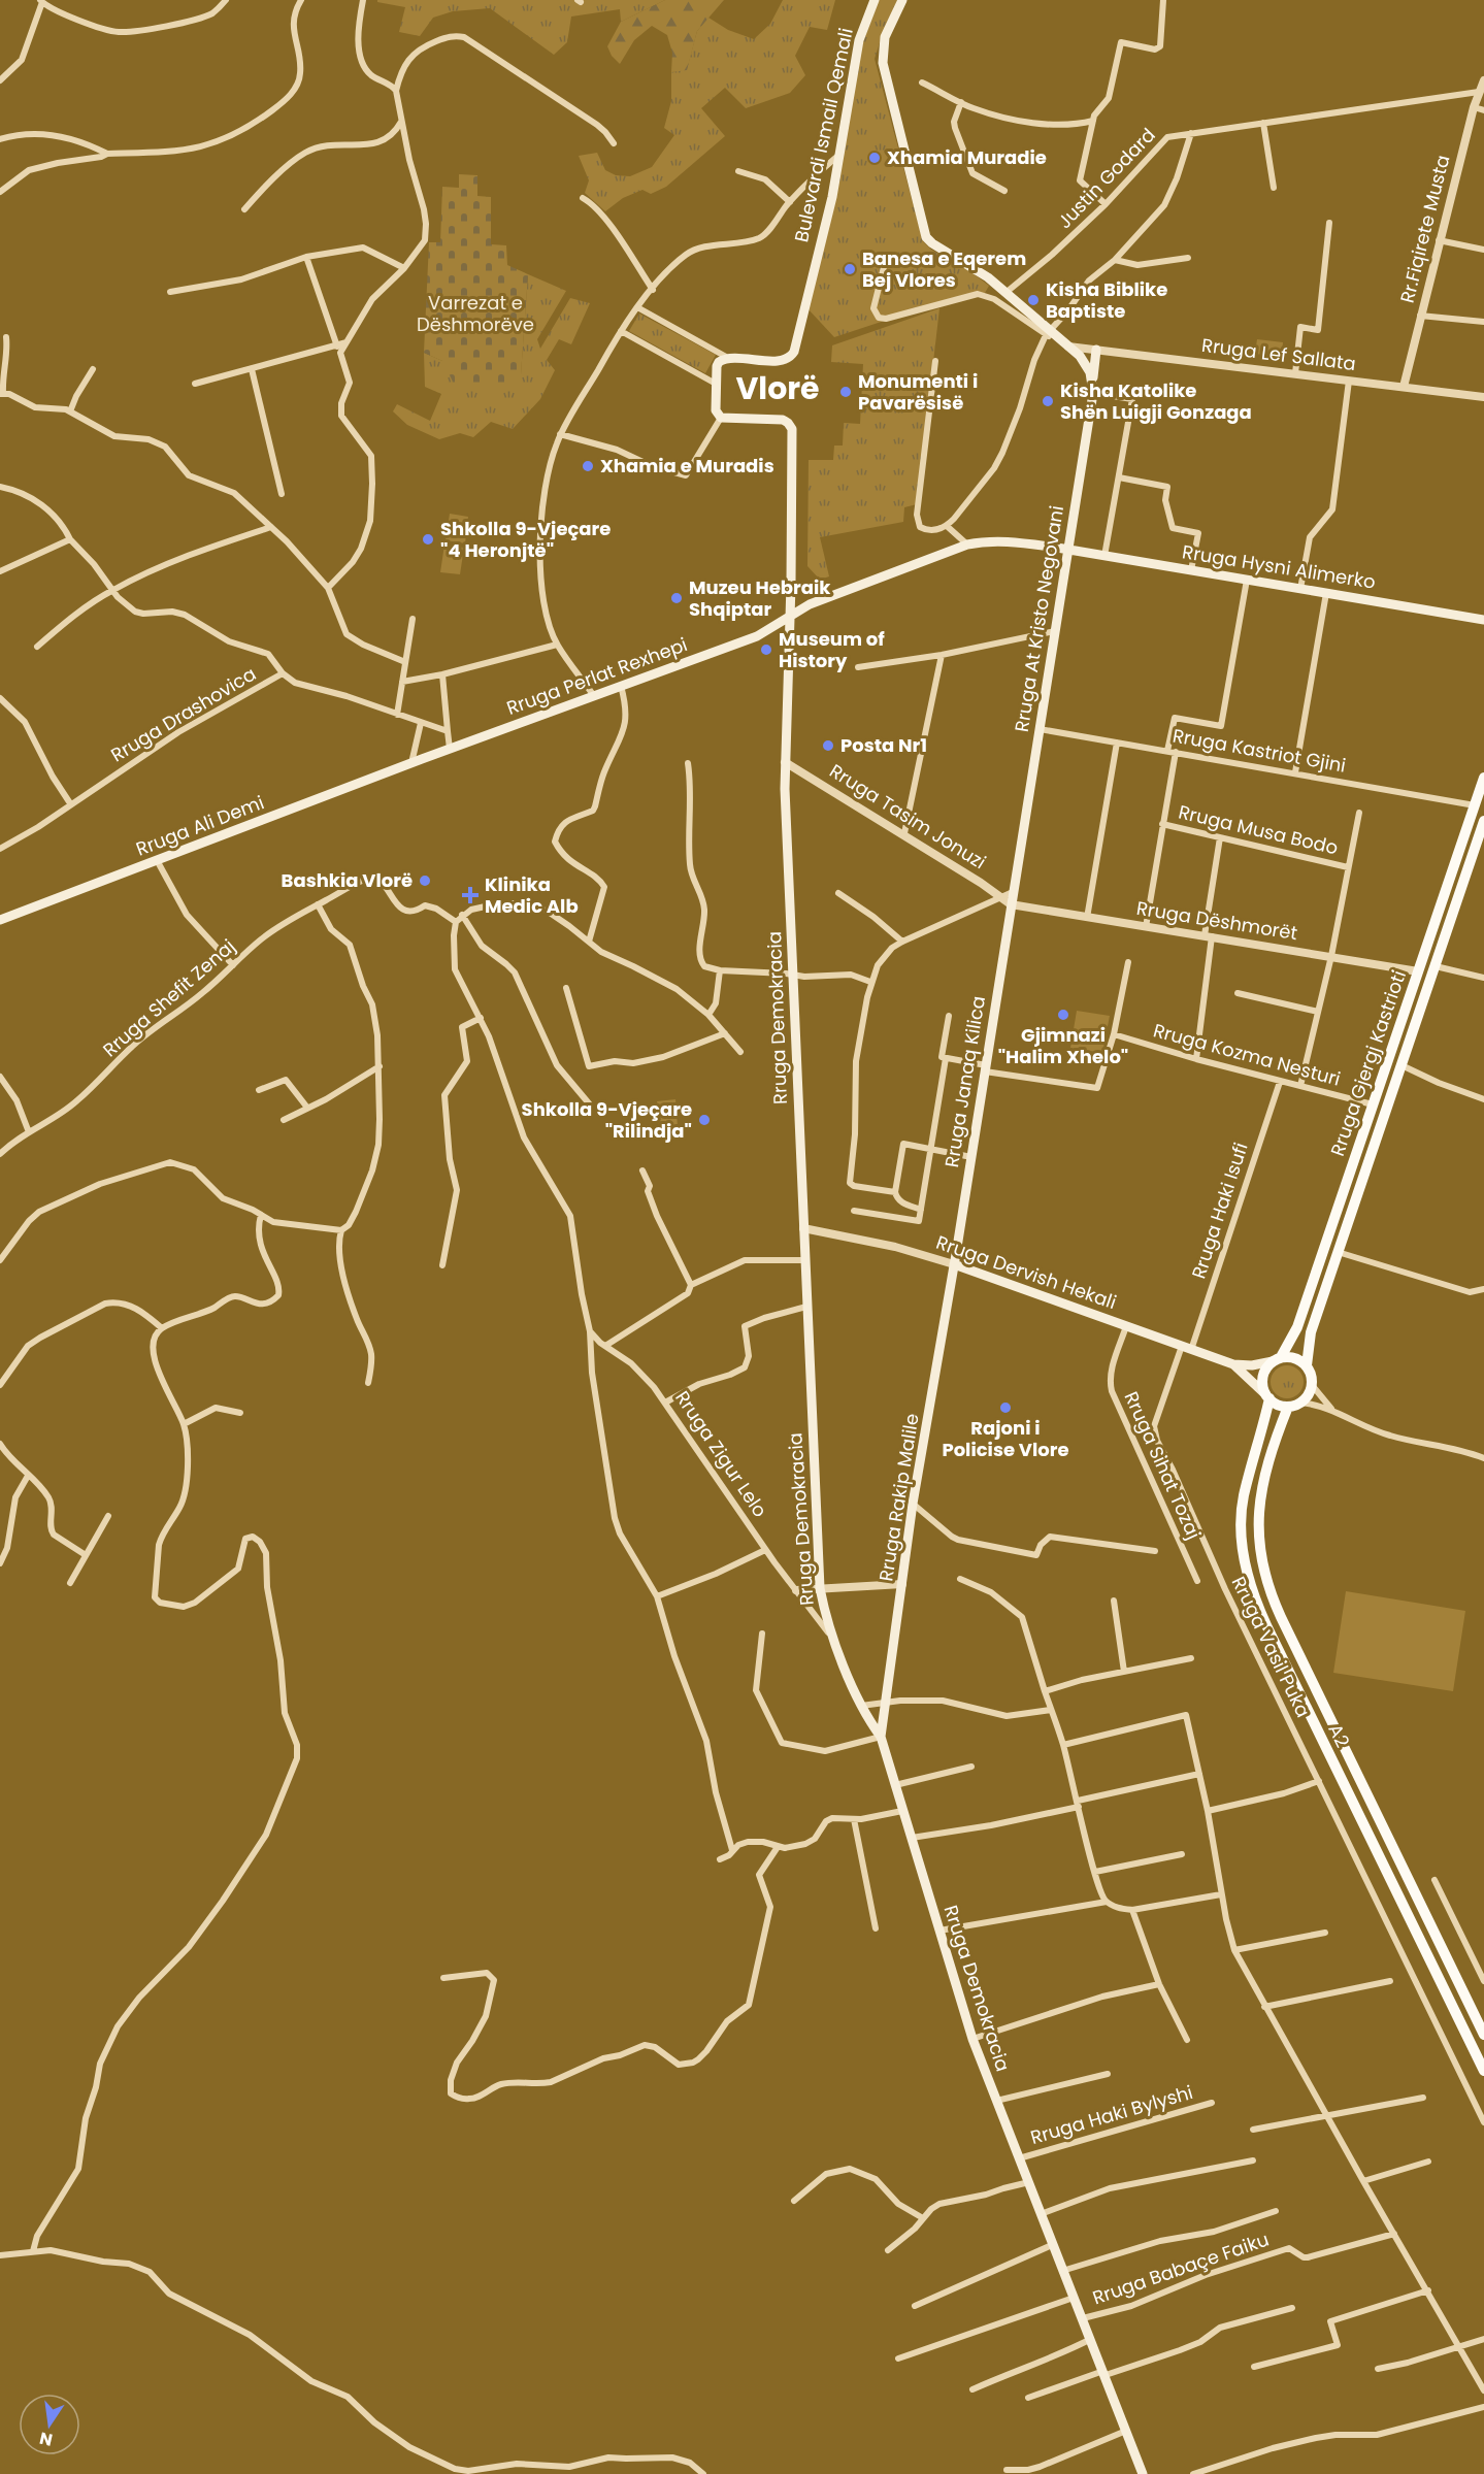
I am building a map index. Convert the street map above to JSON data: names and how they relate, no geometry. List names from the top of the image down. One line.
{"streets":{"main road":["Bulevardi Ismail Qemali","Rruga Hysni Alimerko","Rruga At Kristo Negovani","Rruga Perlat Rexhepi","Rruga Ali Demi","Rruga Demokracia","Rruga Gjergj Kastrioti","Rruga Janaq Kilica","Rruga Dervish Hekali","Rruga Rakip Malile","A2"],"street":["Justin Godard","Rr.Fiqirete Musta","Rruga Lef Sallata","Rruga Drashovica","Rruga Kastriot Gjini","Rruga Tasim Jonuzi","Rruga Musa Bodo","Rruga Dëshmorët","Rruga Shefit Zenaj","Rruga Kozma Nesturi","Rruga Haki Isufi","Rruga Zigur Lelo","Rruga Sihat Tozaj","Rruga Vasil Puka","Rruga Haki Bylyshi","Rruga Babaçe Faiku"]},"crossings":[["Rr.Fiqirete Musta","Rruga Lef Sallata"],["Rruga Lef Sallata","Rruga At Kristo Negovani"],["Rruga Hysni Alimerko","Rruga At Kristo Negovani"],["Rruga Hysni Alimerko","Rruga Perlat Rexhepi"],["Rruga At Kristo Negovani","Rruga Kastriot Gjini"],["Rruga At Kristo Negovani","Rruga Tasim Jonuzi"],["Rruga At Kristo Negovani","Rruga Dëshmorët"],["Rruga At Kristo Negovani","Rruga Janaq Kilica"],["Rruga Perlat Rexhepi","Rruga Ali Demi"],["Rruga Perlat Rexhepi","Rruga Demokracia"],["Rruga Kastriot Gjini","Rruga Gjergj Kastrioti"],["Rruga Tasim Jonuzi","Rruga Dëshmorët"],["Rruga Tasim Jonuzi","Rruga Demokracia"],["Rruga Tasim Jonuzi","Rruga Janaq Kilica"],["Rruga Dëshmorët","Rruga Gjergj Kastrioti"],["Rruga Dëshmorët","Rruga Janaq Kilica"],["Rruga Demokracia","Rruga Dervish Hekali"],["Rruga Demokracia","Rruga Zigur Lelo"],["Rruga Demokracia","Rruga Rakip Malile"],["Rruga Demokracia","Rruga Haki Bylyshi"],["Rruga Demokracia","Rruga Babaçe Faiku"],["Rruga Kozma Nesturi","Rruga Gjergj Kastrioti"],["Rruga Kozma Nesturi","Rruga Haki Isufi"],["Rruga Gjergj Kastrioti","Rruga Dervish Hekali"],["Rruga Gjergj Kastrioti","A2"],["Rruga Janaq Kilica","Rruga Dervish Hekali"],["Rruga Janaq Kilica","Rruga Rakip Malile"],["Rruga Haki Isufi","Rruga Dervish Hekali"],["Rruga Haki Isufi","Rruga Vasil Puka"],["Rruga Dervish Hekali","Rruga Sihat Tozaj"],["Rruga Dervish Hekali","Rruga Rakip Malile"],["Rruga Dervish Hekali","Rruga Vasil Puka"],["Rruga Dervish Hekali","A2"]],"districts":["Vlorë"],"parks":["Varrezat e Dëshmorëve"],"places":{"other":["Xhamia Muradie","Banesa e Eqerem Bej Vlores","Kisha Biblike Baptiste","Monumenti i Pavarësisë","Kisha Katolike Shën Luigji Gonzaga","Xhamia e Muradis","Shkolla 9-Vjeçare \"4 Heronjtë\"","Muzeu Hebraik Shqiptar","Museum of History","Posta Nr1","Bashkia Vlorë","Gjimnazi \"Halim Xhelo\"","Shkolla 9-Vjeçare \"Rilindja\"","Rajoni i Policise Vlore"],"health":["Klinika Medic Alb"]},"north":"bottom"}
